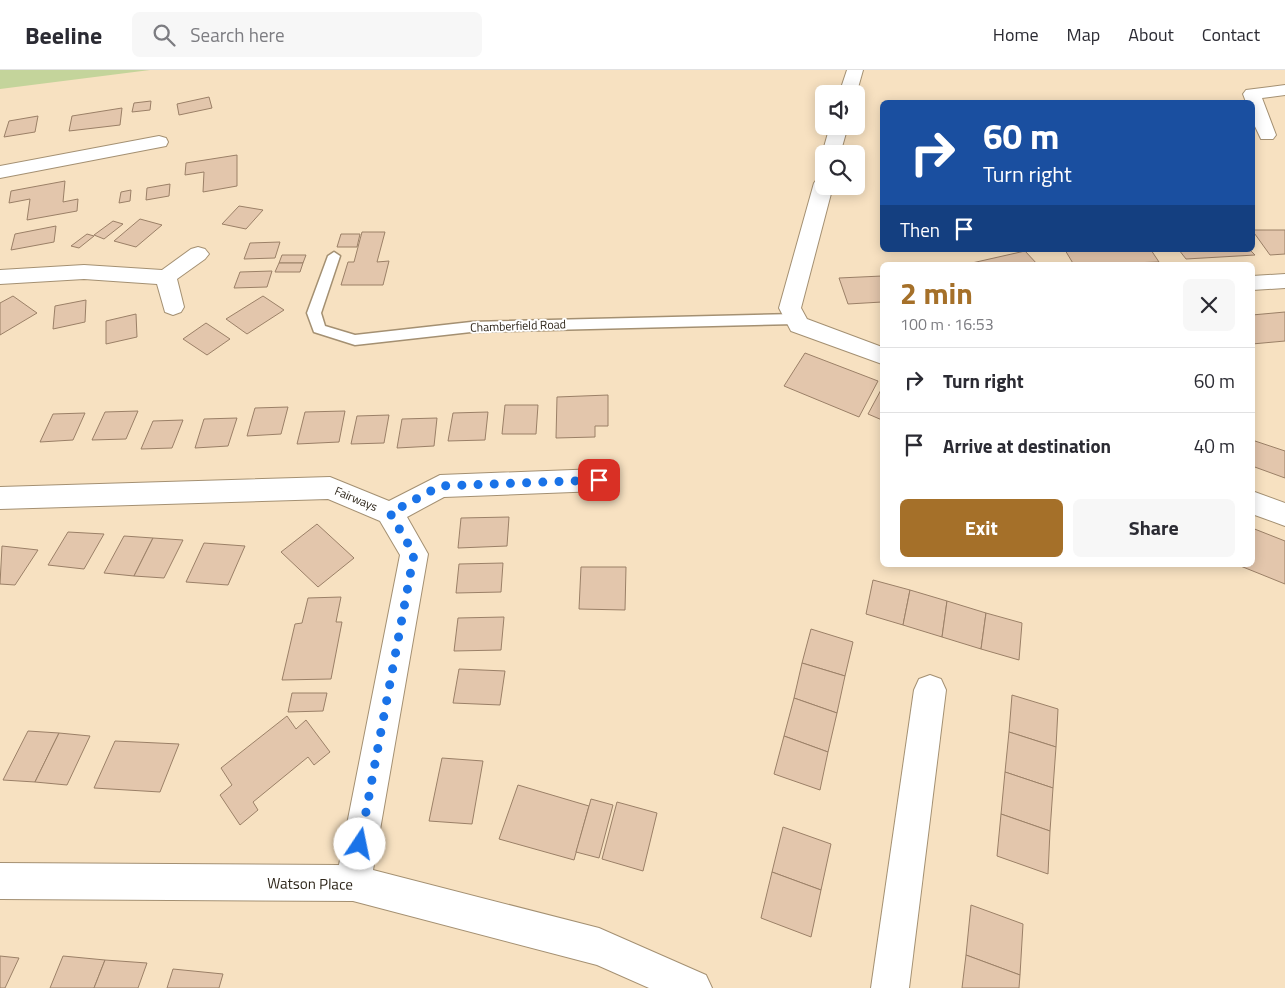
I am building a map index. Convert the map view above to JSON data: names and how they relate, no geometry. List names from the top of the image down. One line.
{"streets":{"street":["Fairways","Watson Place"],"lane":["Chamberfield Road"]},"crossings":[["Fairways","Watson Place"]],"page":{"header":"Beeline","search":"Search here","nav":["Home","Map","About","Contact"],"turn":["60 m","Turn right"],"then":"Then","heading":["2 min","100 m · 16:53"],"list":[{"name":"Turn right","value":"60 m"},{"name":"Arrive at destination","value":"40 m"}],"buttons":["Exit","Share"]}}
